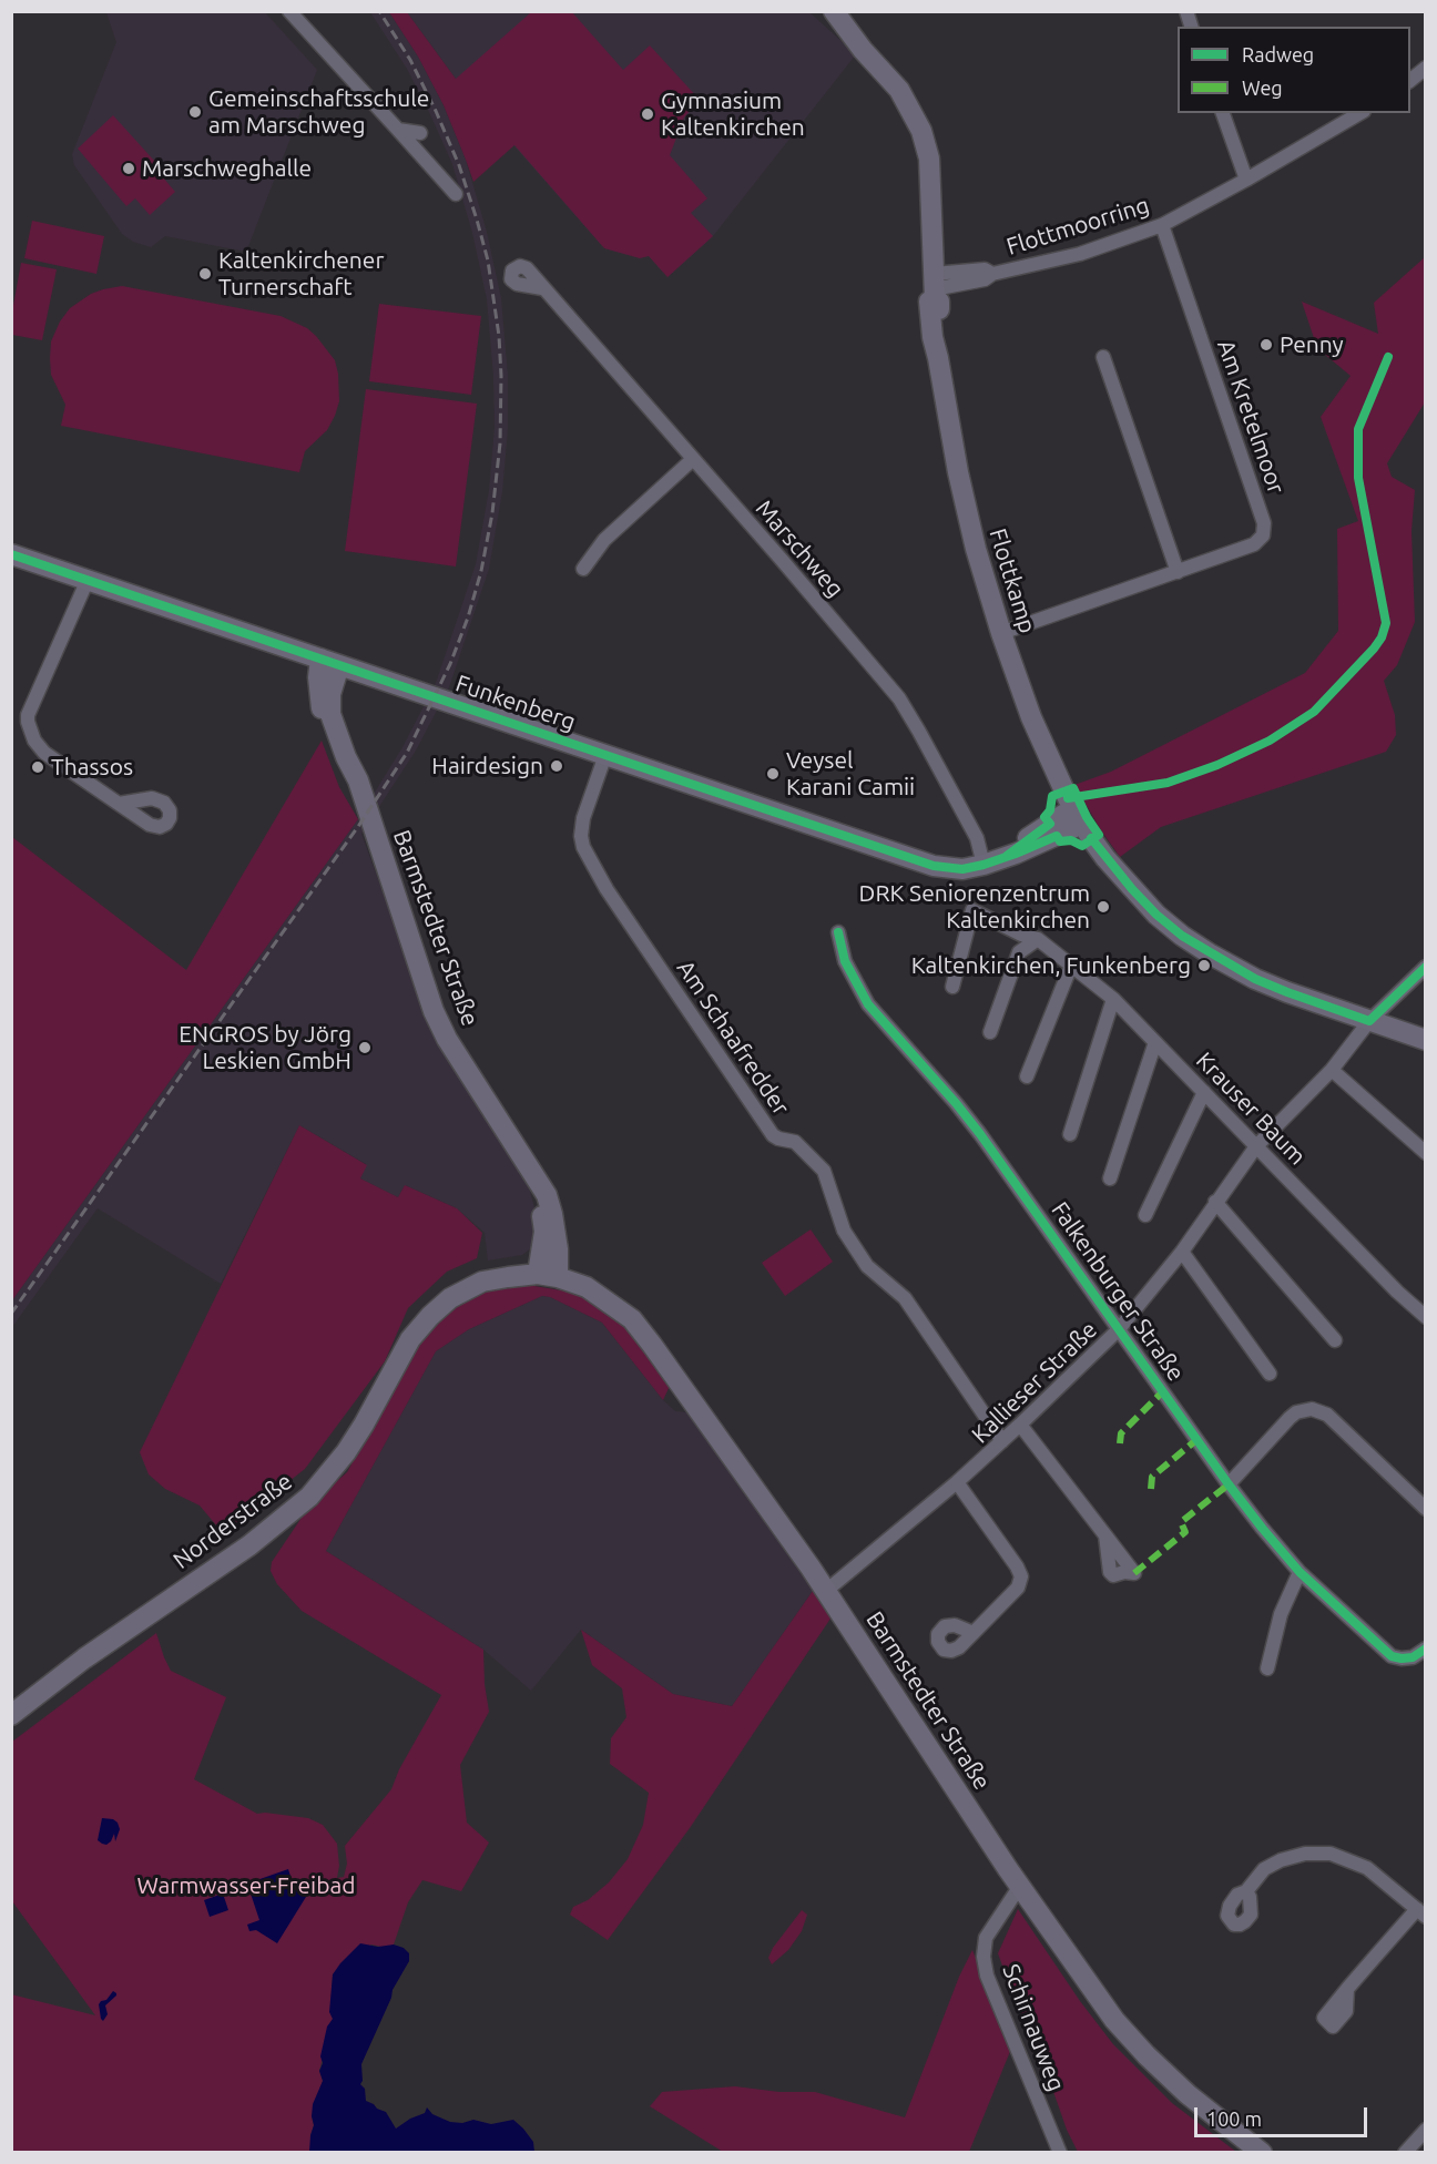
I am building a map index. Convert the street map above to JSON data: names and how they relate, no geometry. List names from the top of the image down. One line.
{"streets":{"street":["Flottmoorring","Am Kretelmoor","Marschweg","Flottkamp","Funkenberg","Barmstedter Straße","Am Schaafredder","Krauser Baum","Falkenburger Straße","Kallieser Straße","Norderstraße","Schirnauweg"]},"crossings":[["Flottmoorring","Am Kretelmoor"],["Flottmoorring","Flottkamp"],["Am Kretelmoor","Flottkamp"],["Marschweg","Funkenberg"],["Flottkamp","Funkenberg"],["Flottkamp","Kallieser Straße"],["Funkenberg","Barmstedter Straße"],["Funkenberg","Am Schaafredder"],["Barmstedter Straße","Kallieser Straße"],["Barmstedter Straße","Norderstraße"],["Barmstedter Straße","Schirnauweg"],["Am Schaafredder","Kallieser Straße"],["Krauser Baum","Kallieser Straße"],["Falkenburger Straße","Kallieser Straße"]],"parks":["Warmwasser-Freibad"],"places":["Gemeinschaftsschule am Marschweg","Gymnasium Kaltenkirchen","Marschweghalle","Kaltenkirchener Turnerschaft","Penny","Hairdesign","Thassos","Veysel Karani Camii","DRK Seniorenzentrum Kaltenkirchen","Kaltenkirchen, Funkenberg","ENGROS by Jörg Leskien GmbH"],"legend":["Radweg","Weg"],"scale_bar":"100 m"}
